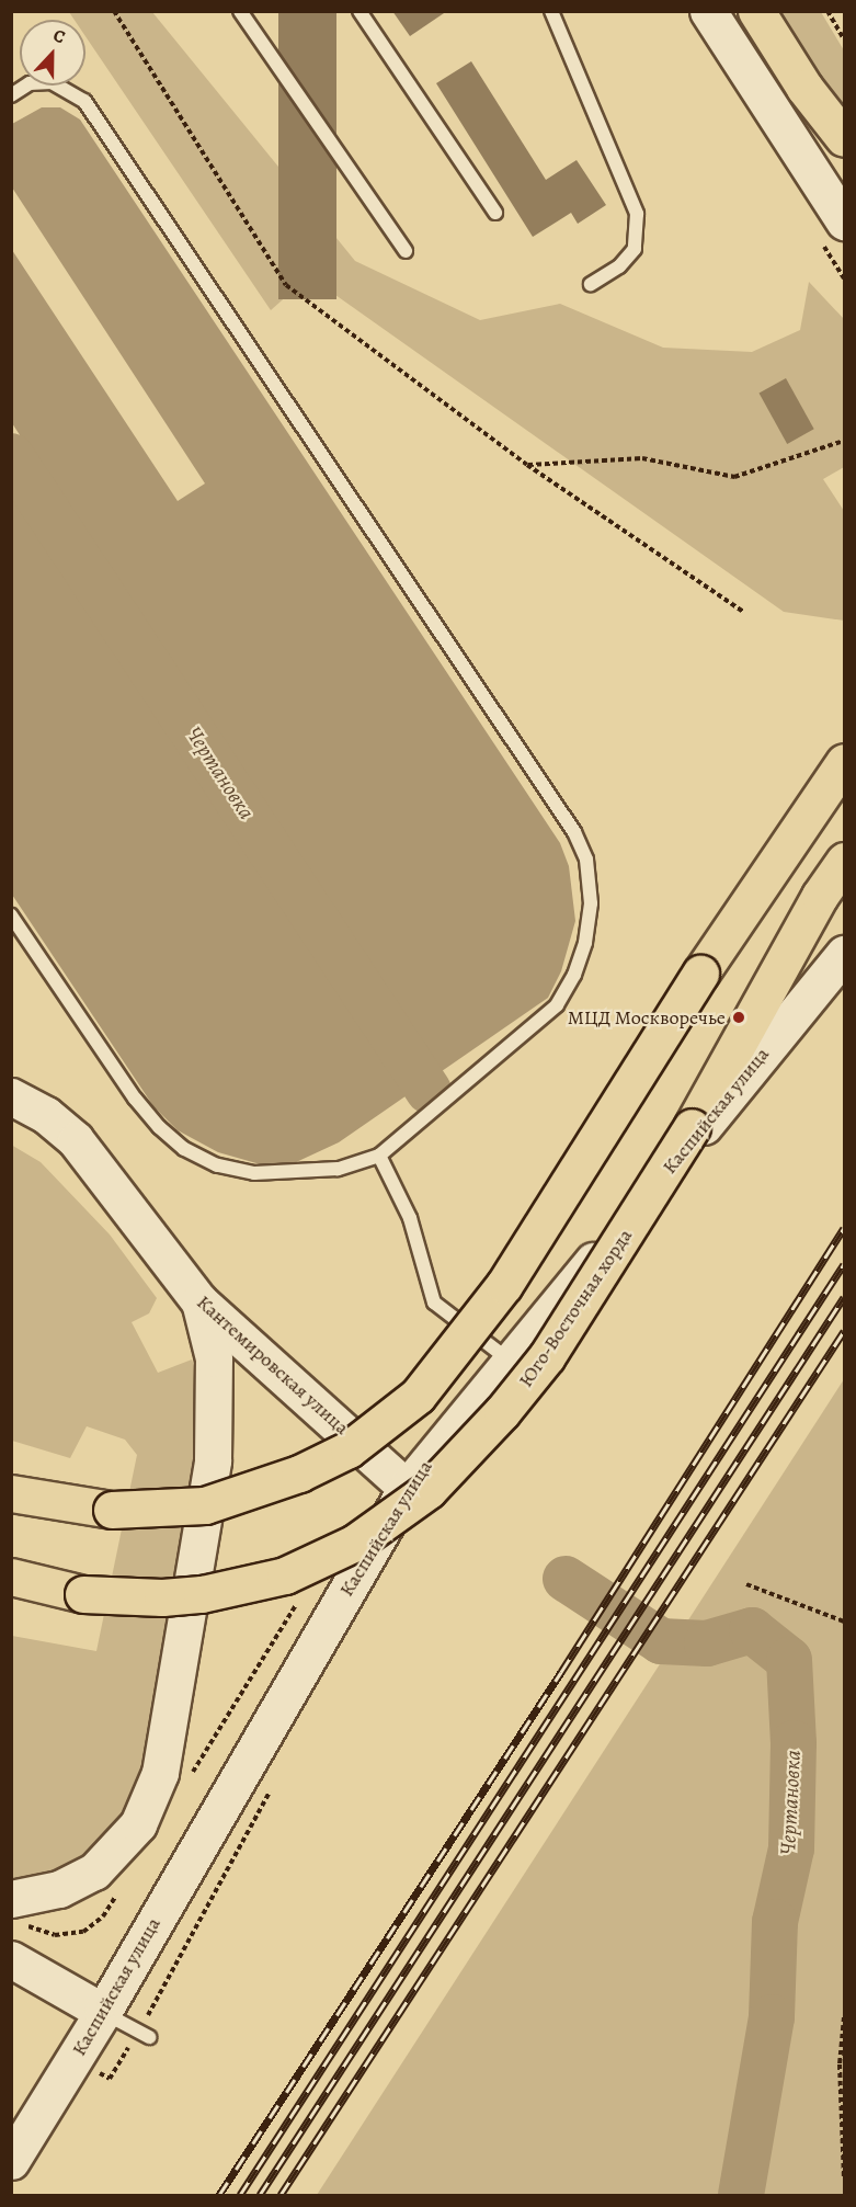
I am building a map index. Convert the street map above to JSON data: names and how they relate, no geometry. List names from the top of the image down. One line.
{"streets":{"main road":["Каспийская улица","Юго-Восточная хорда","Кантемировская улица"]},"crossings":[["Каспийская улица","Кантемировская улица"]],"water":["Чертановка"],"places":["МЦД Москворечье"],"north":"top"}
